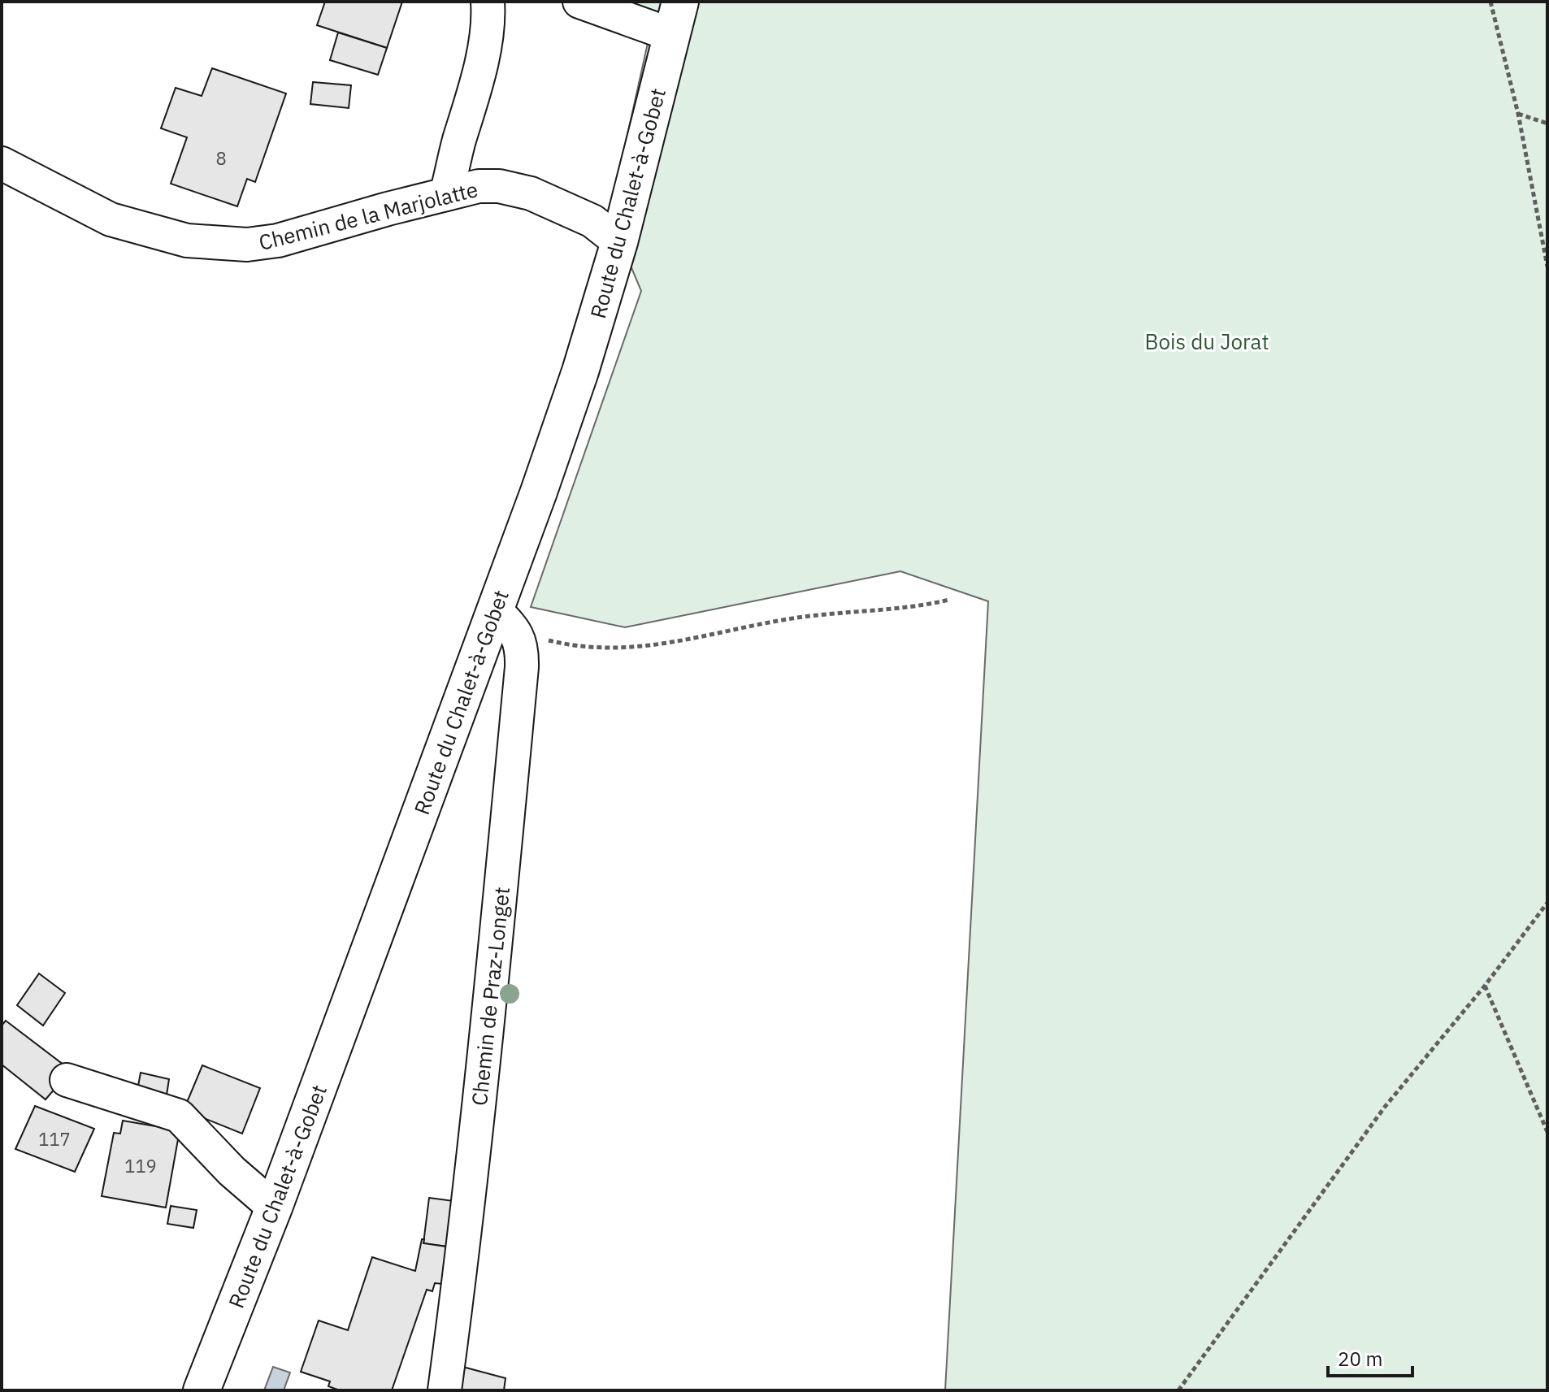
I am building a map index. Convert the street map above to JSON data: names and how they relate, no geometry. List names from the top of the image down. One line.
{"streets":{"main road":["Route du Chalet-à-Gobet"],"street":["Chemin de la Marjolatte","Chemin de Praz-Longet"]},"crossings":[["Route du Chalet-à-Gobet","Chemin de la Marjolatte"],["Route du Chalet-à-Gobet","Chemin de Praz-Longet"]],"parks":["Bois du Jorat"],"house_numbers":["8","117","119"],"scale_bar":"20 m"}
